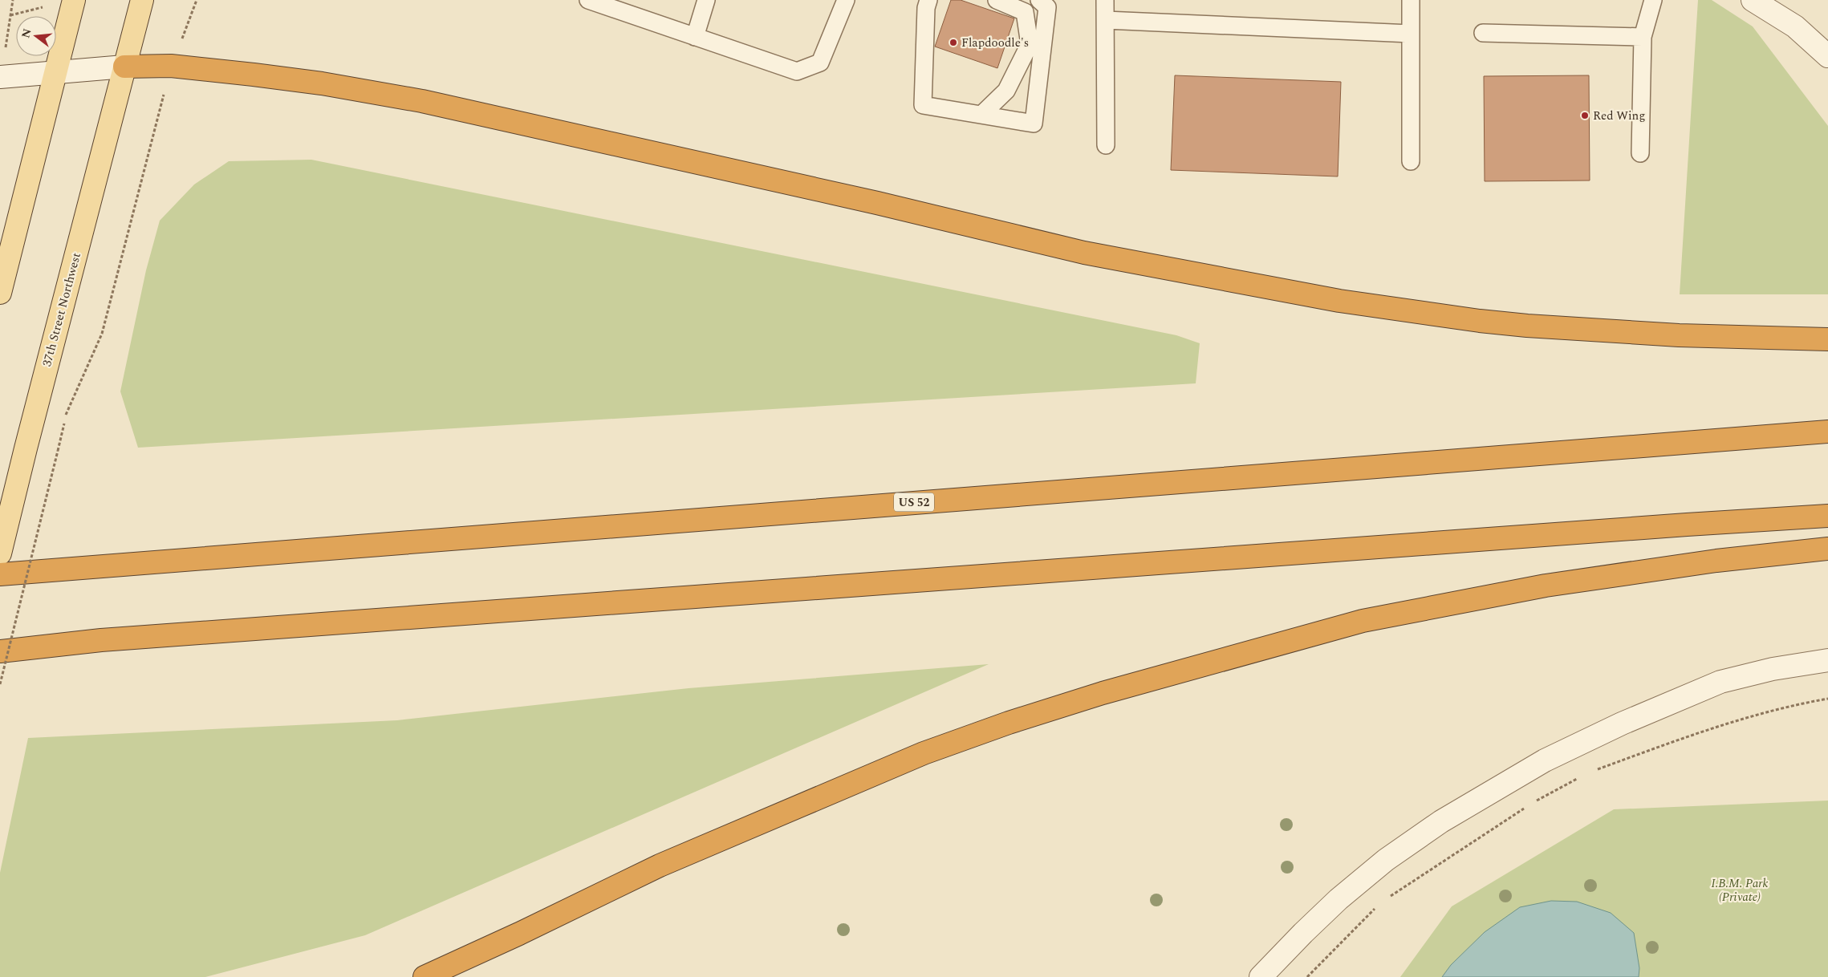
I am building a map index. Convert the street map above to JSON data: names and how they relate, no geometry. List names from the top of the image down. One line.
{"streets":{"highway":["US 52"],"main road":["37th Street Northwest"]},"parks":["I.B.M. Park (Private)"],"places":["Flapdoodle's","Red Wing"],"north":"left"}
